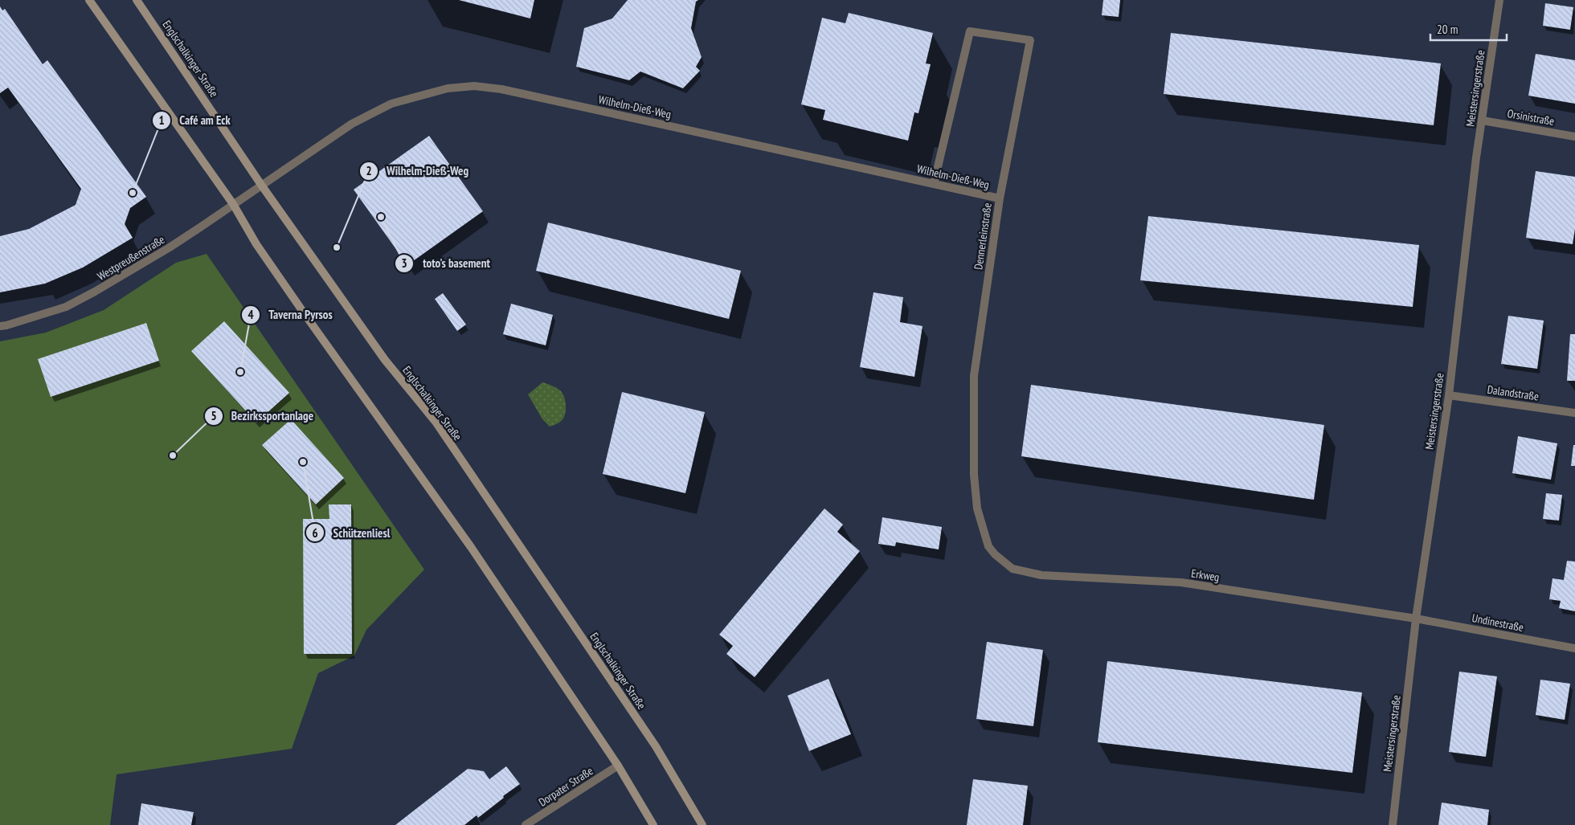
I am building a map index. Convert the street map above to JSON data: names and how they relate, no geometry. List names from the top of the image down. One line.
{"streets":{"main road":["Englschalkinger Straße"],"street":["Meistersingerstraße","Wilhelm-Dieß-Weg","Orsinistraße","Dennerleinstraße","Westpreußenstraße","Dalandstraße","Erkweg","Undinestraße","Dorpater Straße"]},"crossings":[["Englschalkinger Straße","Wilhelm-Dieß-Weg"],["Englschalkinger Straße","Westpreußenstraße"],["Meistersingerstraße","Orsinistraße"],["Meistersingerstraße","Dalandstraße"],["Meistersingerstraße","Erkweg"],["Meistersingerstraße","Undinestraße"],["Wilhelm-Dieß-Weg","Dennerleinstraße"],["Wilhelm-Dieß-Weg","Westpreußenstraße"],["Dennerleinstraße","Erkweg"],["Erkweg","Undinestraße"]],"places":["Café am Eck","toto's basement","Wilhelm-Dieß-Weg","Taverna Pyrsos","Bezirkssportanlage","Schützenliesl"],"scale_bar":"20 m"}
